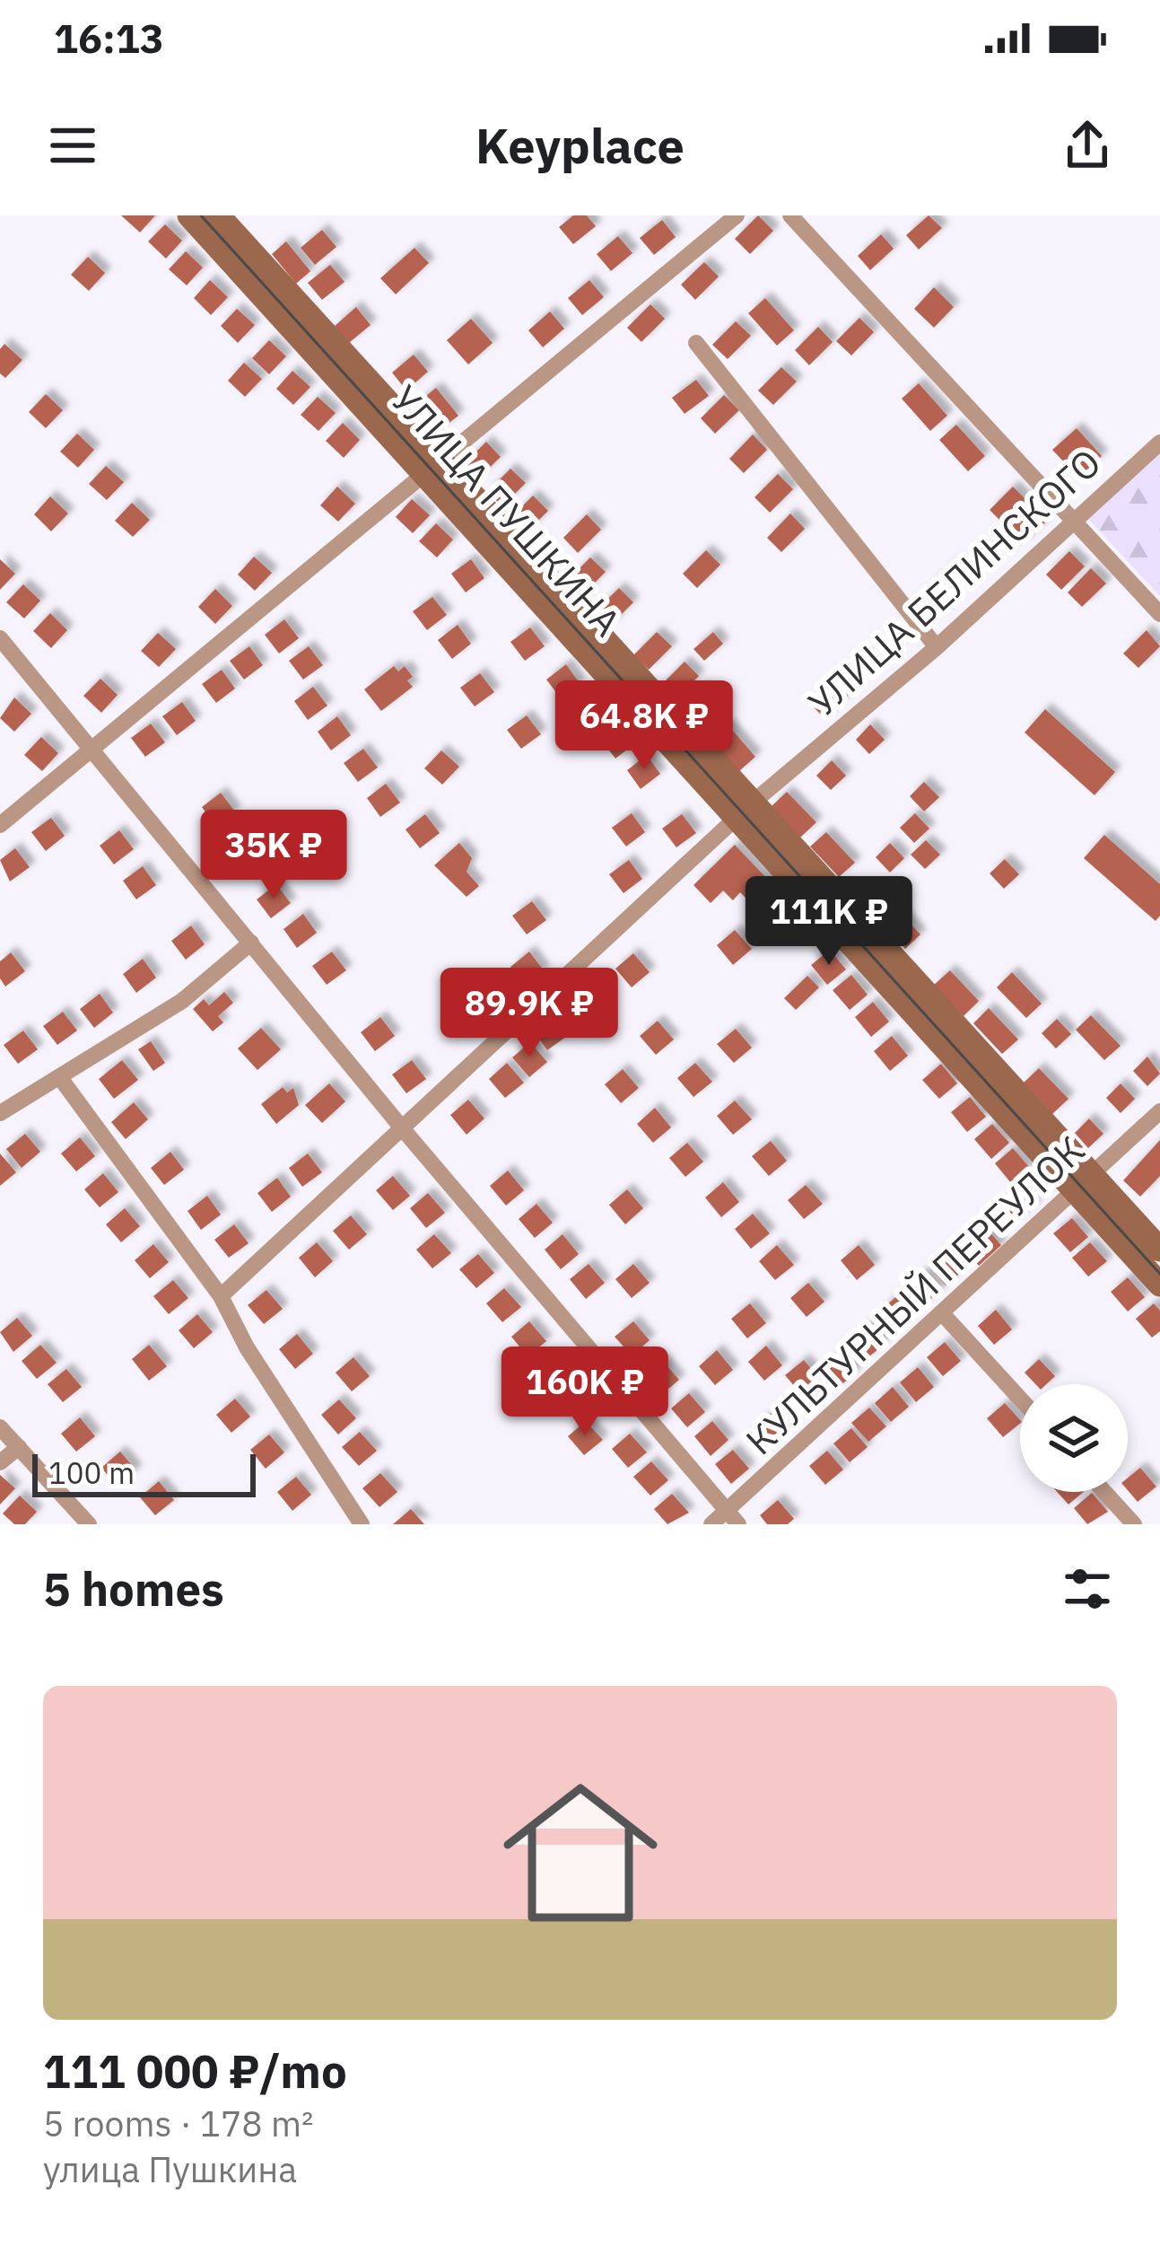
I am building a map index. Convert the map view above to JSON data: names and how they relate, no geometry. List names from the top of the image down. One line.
{"streets":{"main road":["УЛИЦА ПУШКИНА"],"street":["УЛИЦА БЕЛИНСКОГО","КУЛЬТУРНЫЙ ПЕРЕУЛОК"]},"crossings":[["УЛИЦА ПУШКИНА","УЛИЦА БЕЛИНСКОГО"],["УЛИЦА ПУШКИНА","КУЛЬТУРНЫЙ ПЕРЕУЛОК"]],"scale_bar":"100 m","page":{"status":"16:13","header":"Keyplace","price":["64.8K ₽","35K ₽","111K ₽","89.9K ₽","160K ₽"],"scale":"100 m","heading":"5 homes","list":[{"name":"111 000 ₽/mo","note":"5 rooms · 178 m² · улица Пушкина"}]}}
